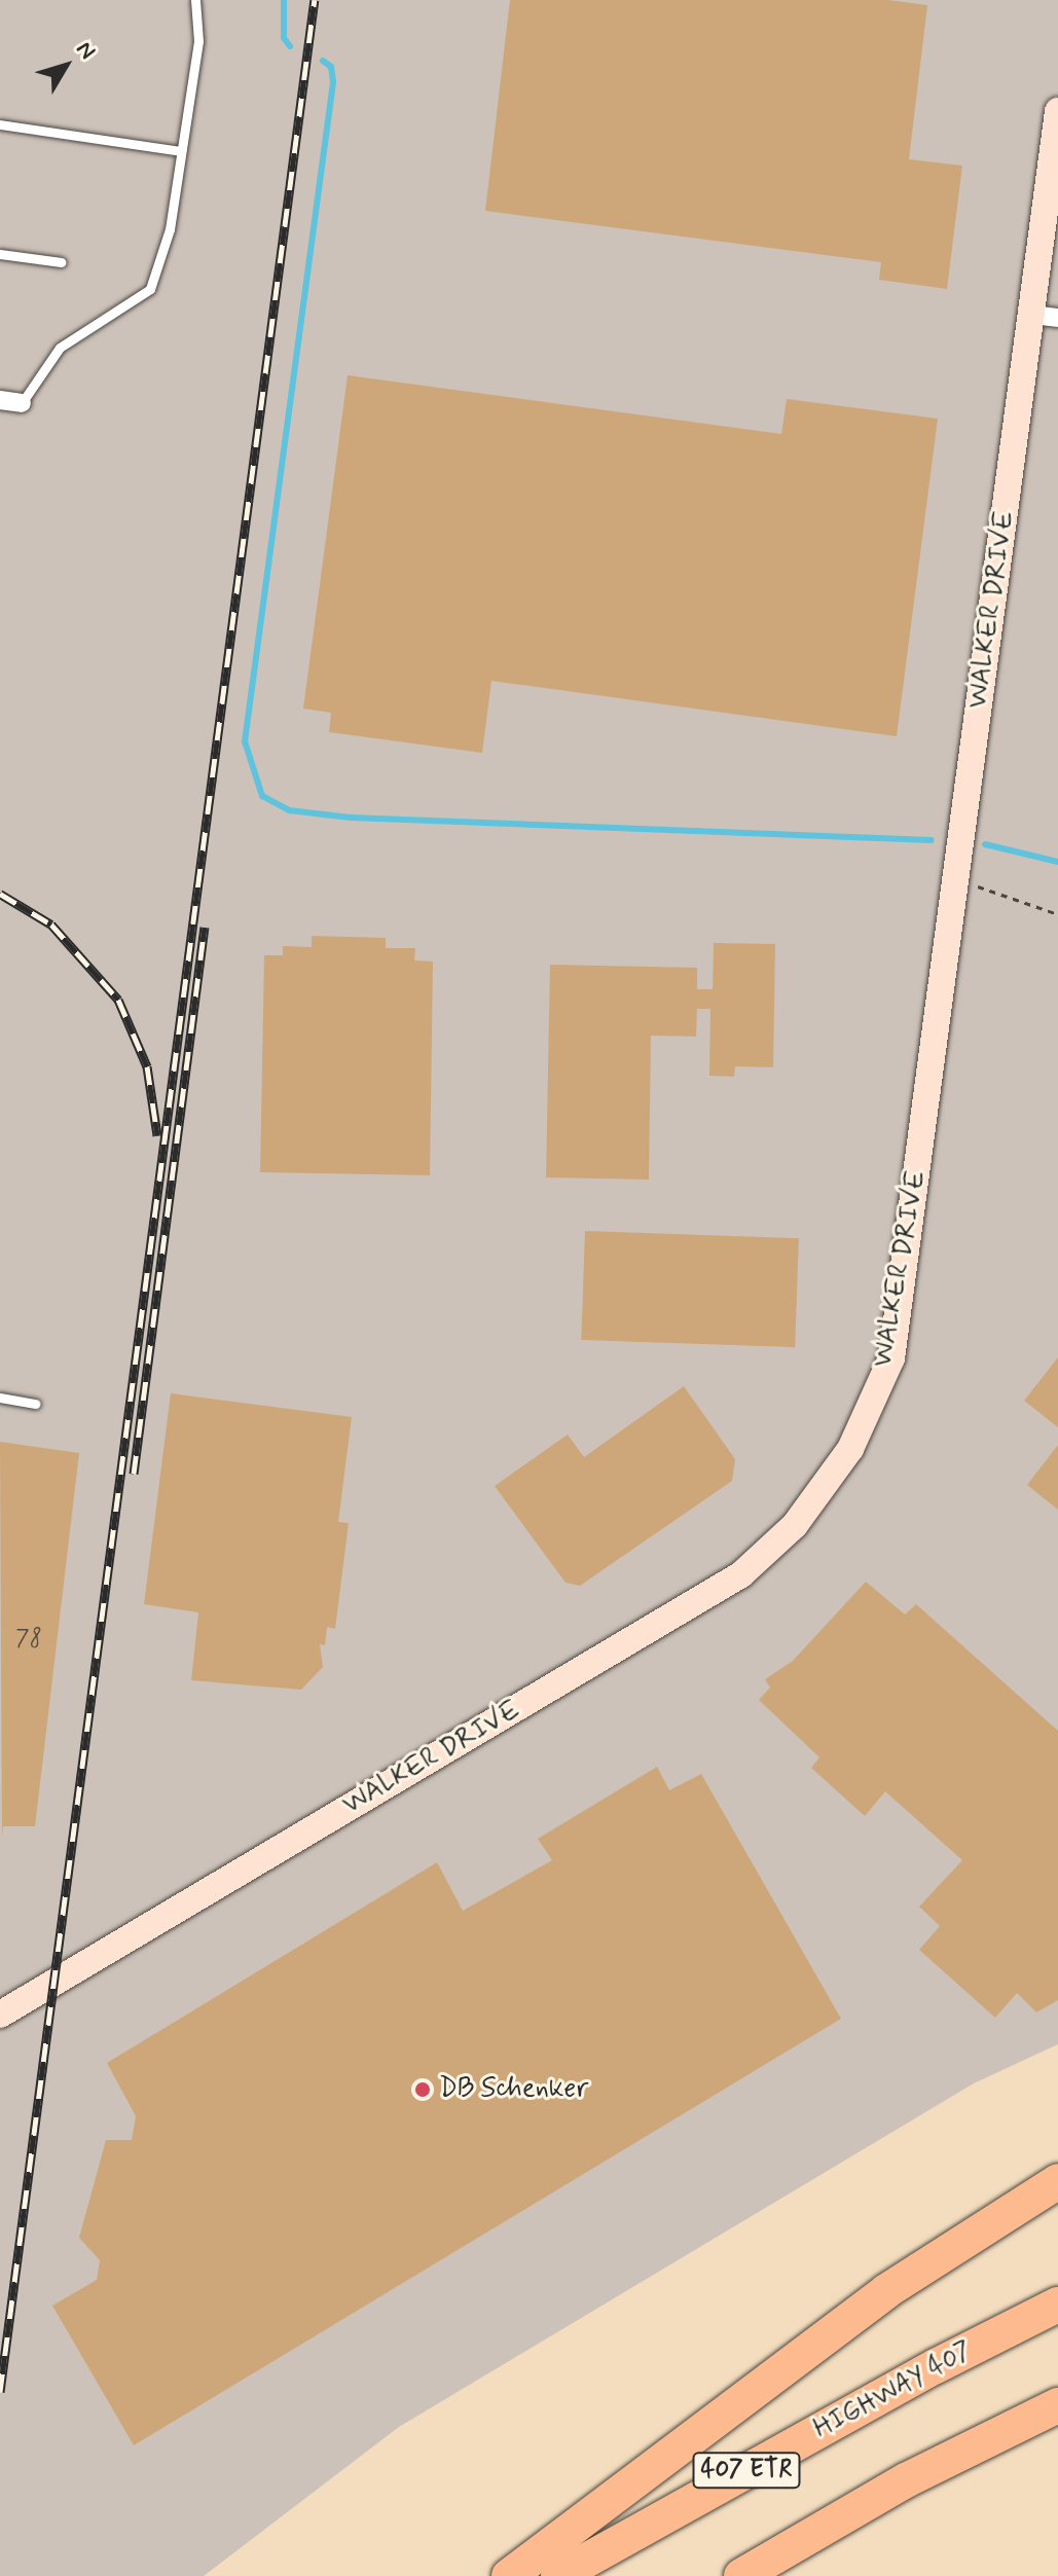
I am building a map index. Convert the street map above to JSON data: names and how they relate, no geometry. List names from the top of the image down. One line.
{"streets":{"highway":["HIGHWAY 407","407 ETR"],"street":["WALKER DRIVE"]},"places":["DB Schenker"],"house_numbers":["78"],"north":"top right"}
